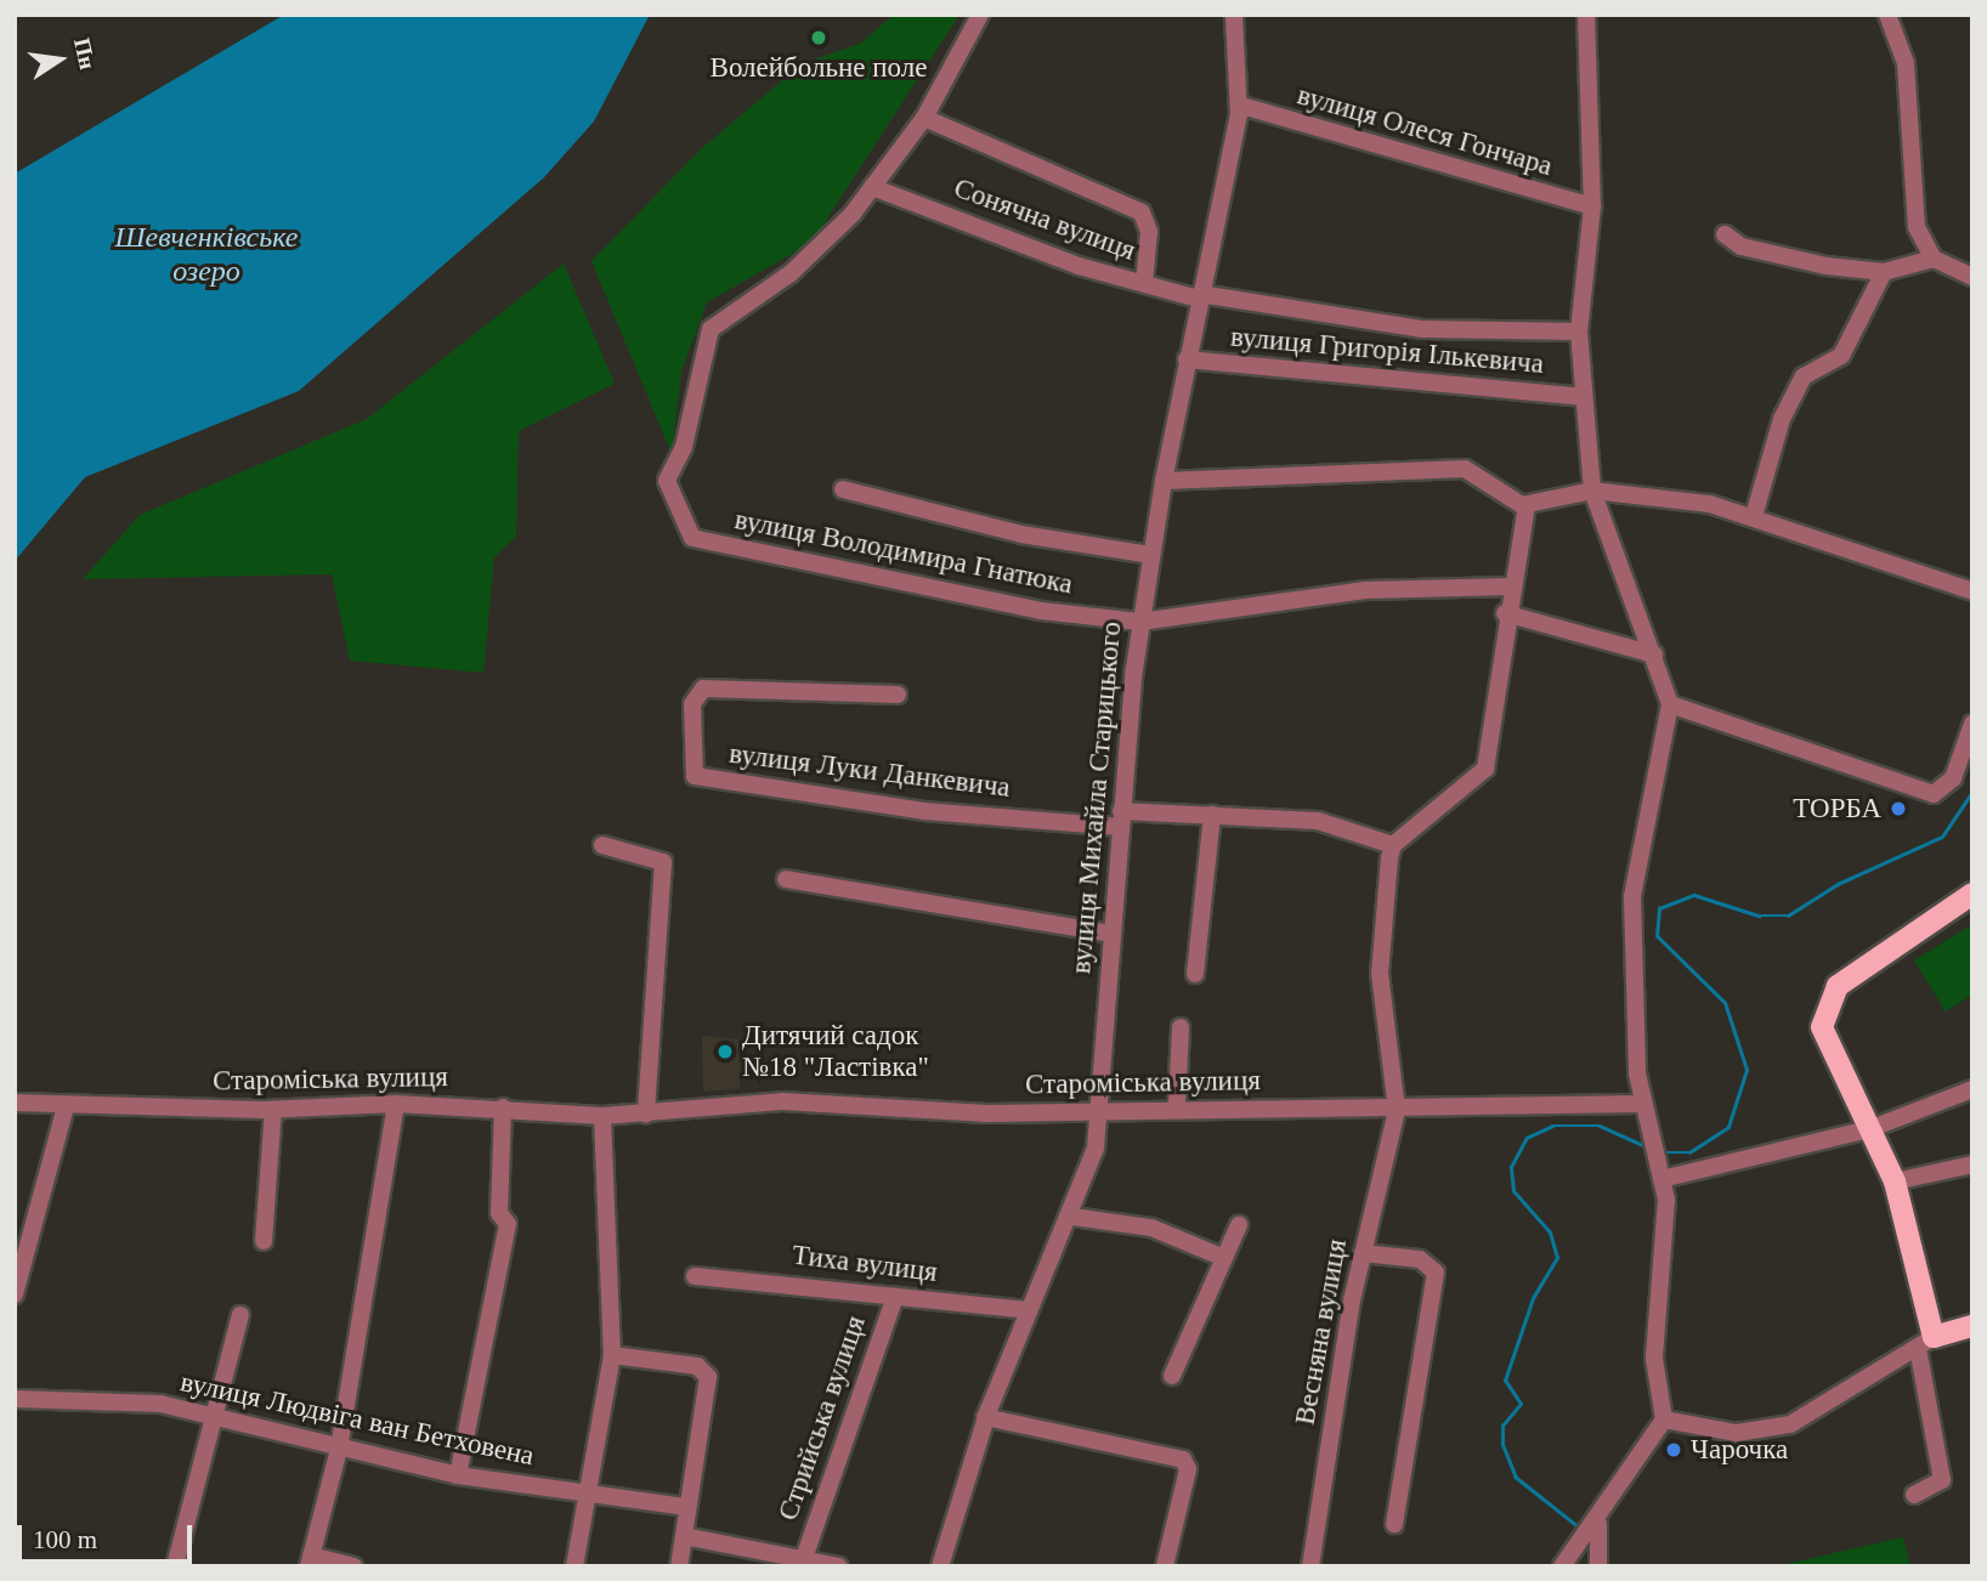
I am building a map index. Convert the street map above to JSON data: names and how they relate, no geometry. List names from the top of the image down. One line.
{"streets":{"street":["вулиця Олеся Гончара","Сонячна вулиця","вулиця Григорія Ількевича","вулиця Володимира Гнатюка","вулиця Луки Данкевича","вулиця Михайла Старицького","Староміська вулиця","Тиха вулиця","Весняна вулиця","Стрийська вулиця","вулиця Людвіга ван Бетховена"]},"crossings":[["вулиця Олеся Гончара","вулиця Михайла Старицького"],["Сонячна вулиця","вулиця Володимира Гнатюка"],["Сонячна вулиця","вулиця Михайла Старицького"],["вулиця Григорія Ількевича","вулиця Михайла Старицького"],["вулиця Володимира Гнатюка","вулиця Михайла Старицького"],["вулиця Луки Данкевича","вулиця Михайла Старицького"],["вулиця Михайла Старицького","Староміська вулиця"],["вулиця Михайла Старицького","Тиха вулиця"],["Староміська вулиця","Весняна вулиця"],["Тиха вулиця","Стрийська вулиця"]],"water":["Шевченківське озеро"],"places":["Волейбольне поле","ТОРБА","Дитячий садок №18 \"Ластівка\"","Чарочка"],"scale_bar":"100 m","north":"right"}
